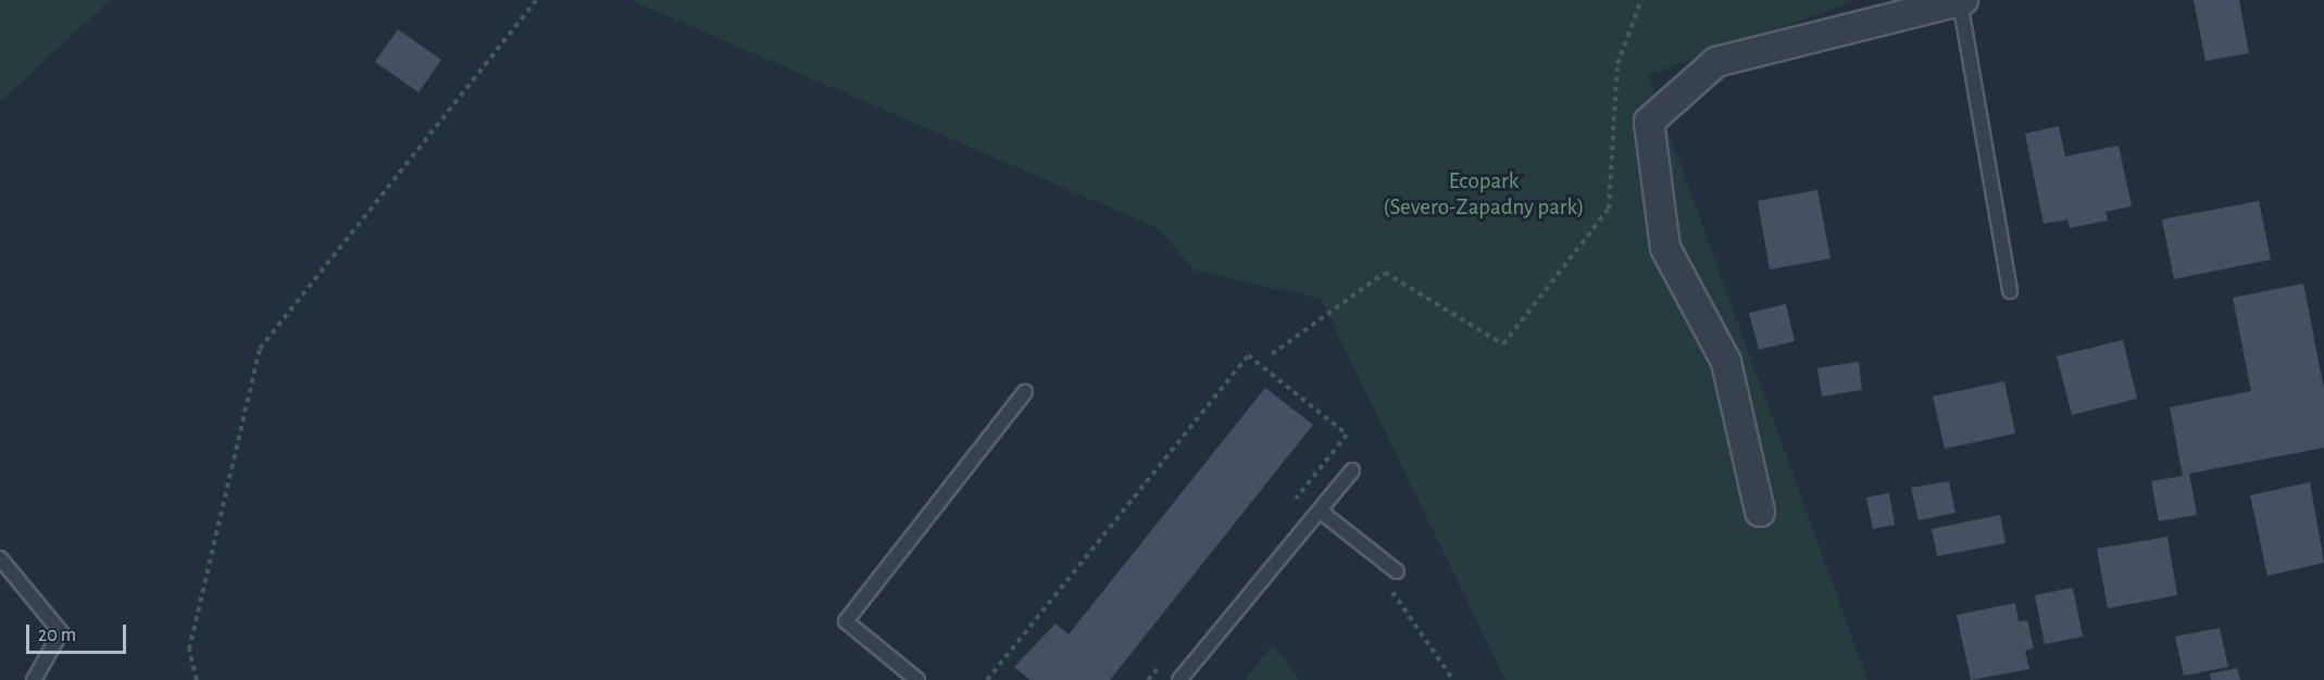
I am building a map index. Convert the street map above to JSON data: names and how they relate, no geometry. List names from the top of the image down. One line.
{"parks":["Ecopark (Severo-Zapadny park)"],"scale_bar":"20 m"}
